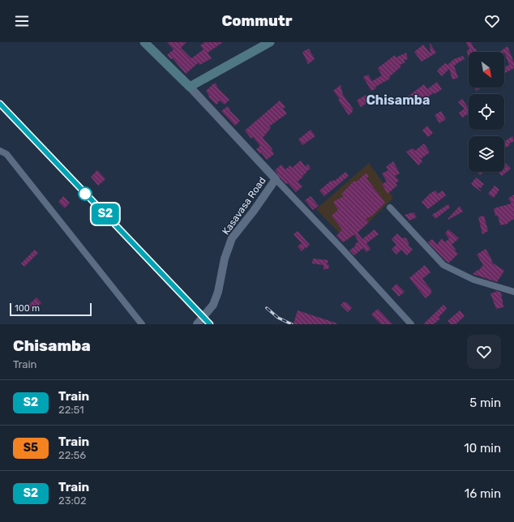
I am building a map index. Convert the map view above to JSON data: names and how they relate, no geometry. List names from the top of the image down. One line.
{"streets":{"street":["Kasavasa Road"]},"districts":["Chisamba"],"scale_bar":"100 m","north":"bottom right","page":{"header":"Commutr","on_map":"S2","scale":"100 m","heading":["Chisamba","Train"],"list":[{"mark":"S2","name":"Train","note":"22:51","value":"5 min"},{"mark":"S5","name":"Train","note":"22:56","value":"10 min"},{"mark":"S2","name":"Train","note":"23:02","value":"16 min"}]}}
